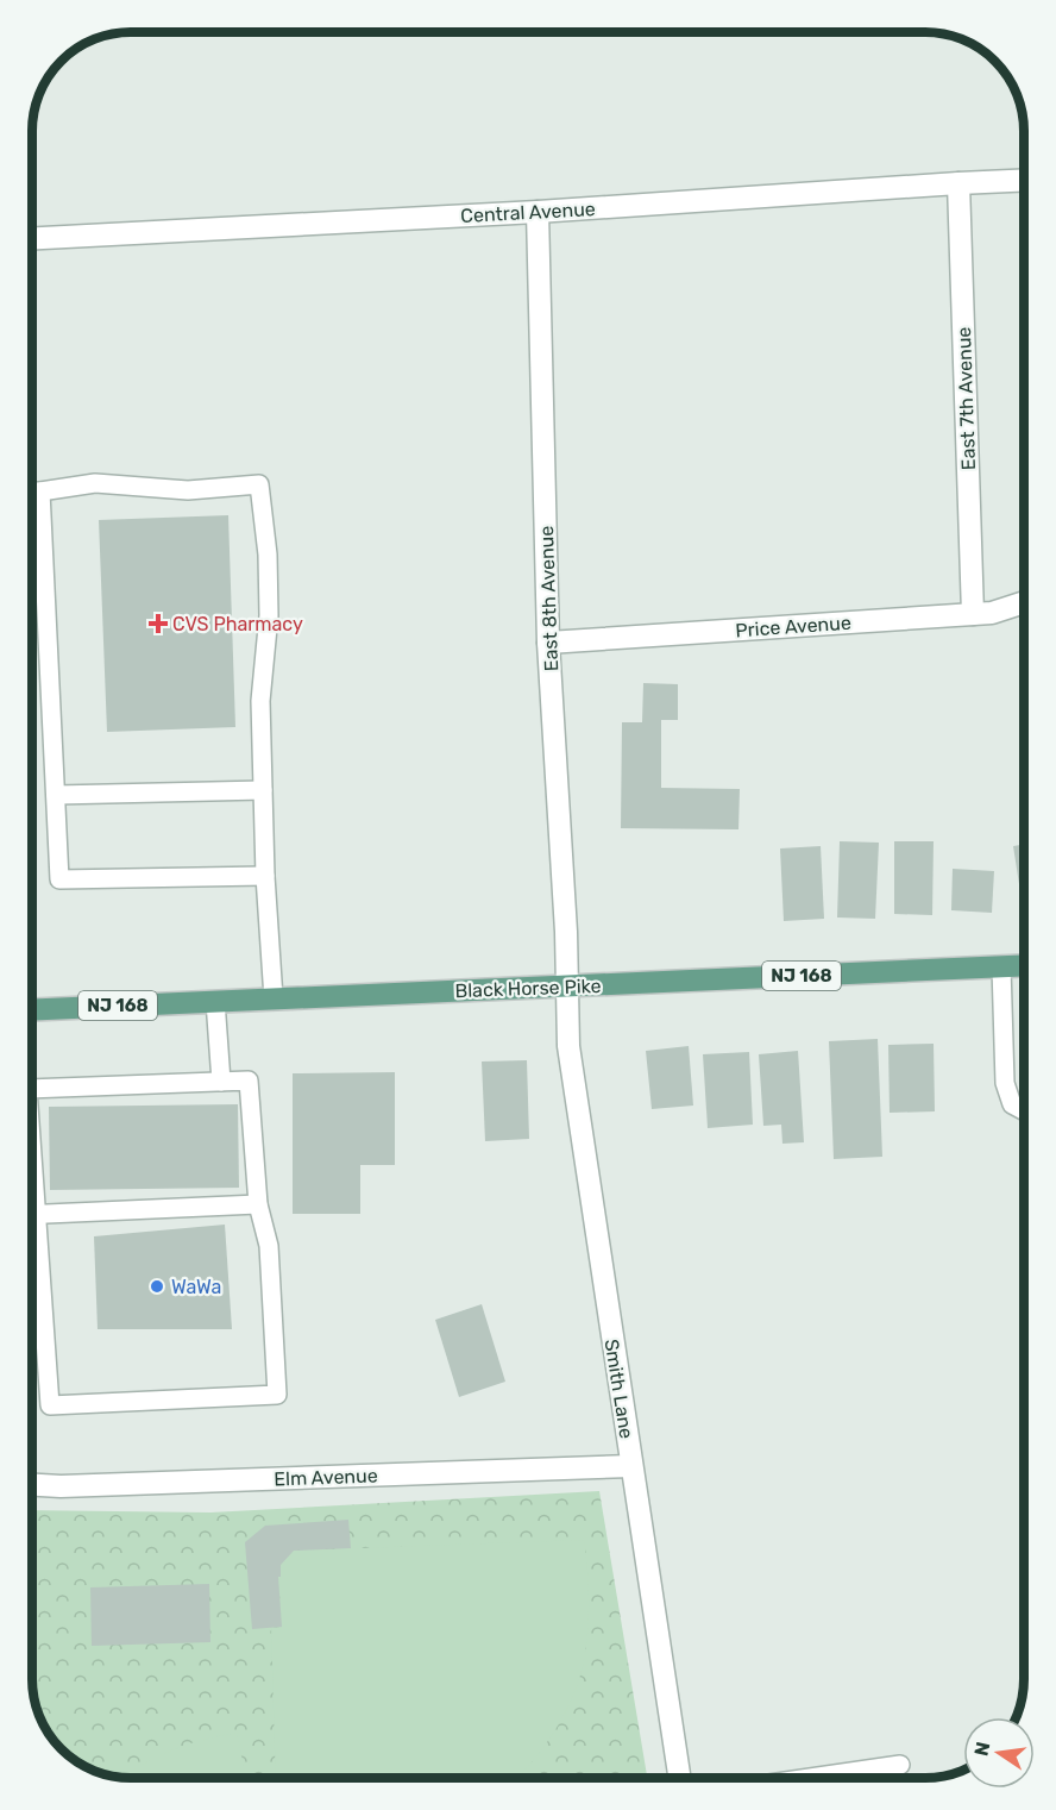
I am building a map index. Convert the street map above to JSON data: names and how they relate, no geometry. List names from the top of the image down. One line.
{"streets":{"main road":["NJ 168","Black Horse Pike"],"street":["Central Avenue","East 7th Avenue","East 8th Avenue","Price Avenue","Smith Lane","Elm Avenue"]},"crossings":[["Central Avenue","East 7th Avenue"],["Central Avenue","East 8th Avenue"],["East 7th Avenue","Price Avenue"],["East 8th Avenue","Price Avenue"],["East 8th Avenue","Black Horse Pike"],["East 8th Avenue","Smith Lane"],["Black Horse Pike","Smith Lane"],["Smith Lane","Elm Avenue"]],"places":{"health":["CVS Pharmacy"],"other":["WaWa"]},"north":"left"}
